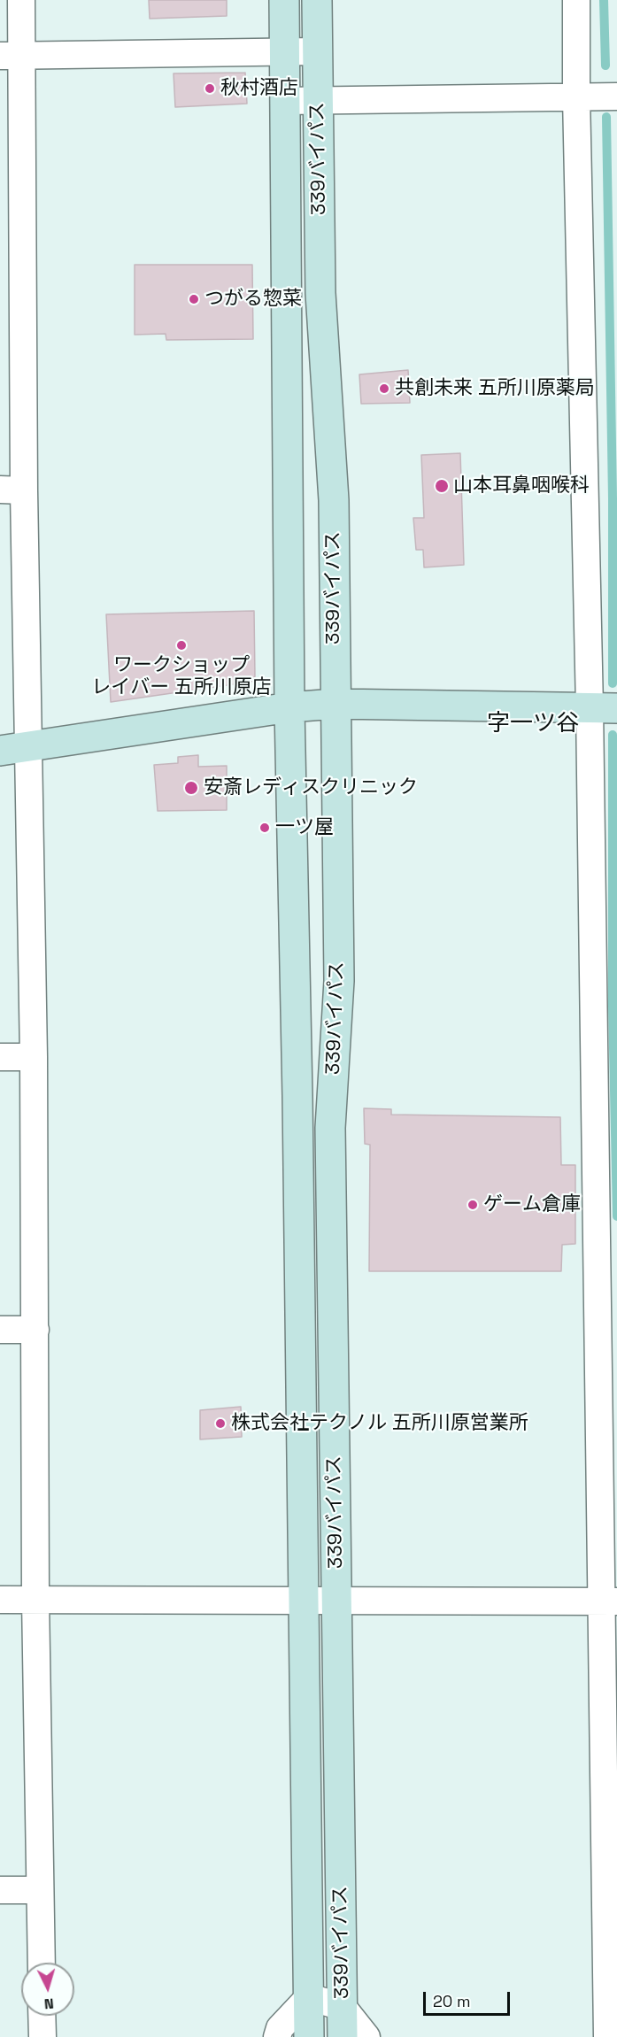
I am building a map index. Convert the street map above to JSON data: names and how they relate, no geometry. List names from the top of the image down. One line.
{"streets":{"street":["339バイパス"]},"districts":["字一ツ谷"],"places":["秋村酒店","つがる惣菜","共創未来 五所川原薬局","山本耳鼻咽喉科","ワークショップ レイバー 五所川原店","安斎レディスクリニック","一ツ屋","ゲーム倉庫","株式会社テクノル 五所川原営業所"],"scale_bar":"20 m","north":"bottom"}
